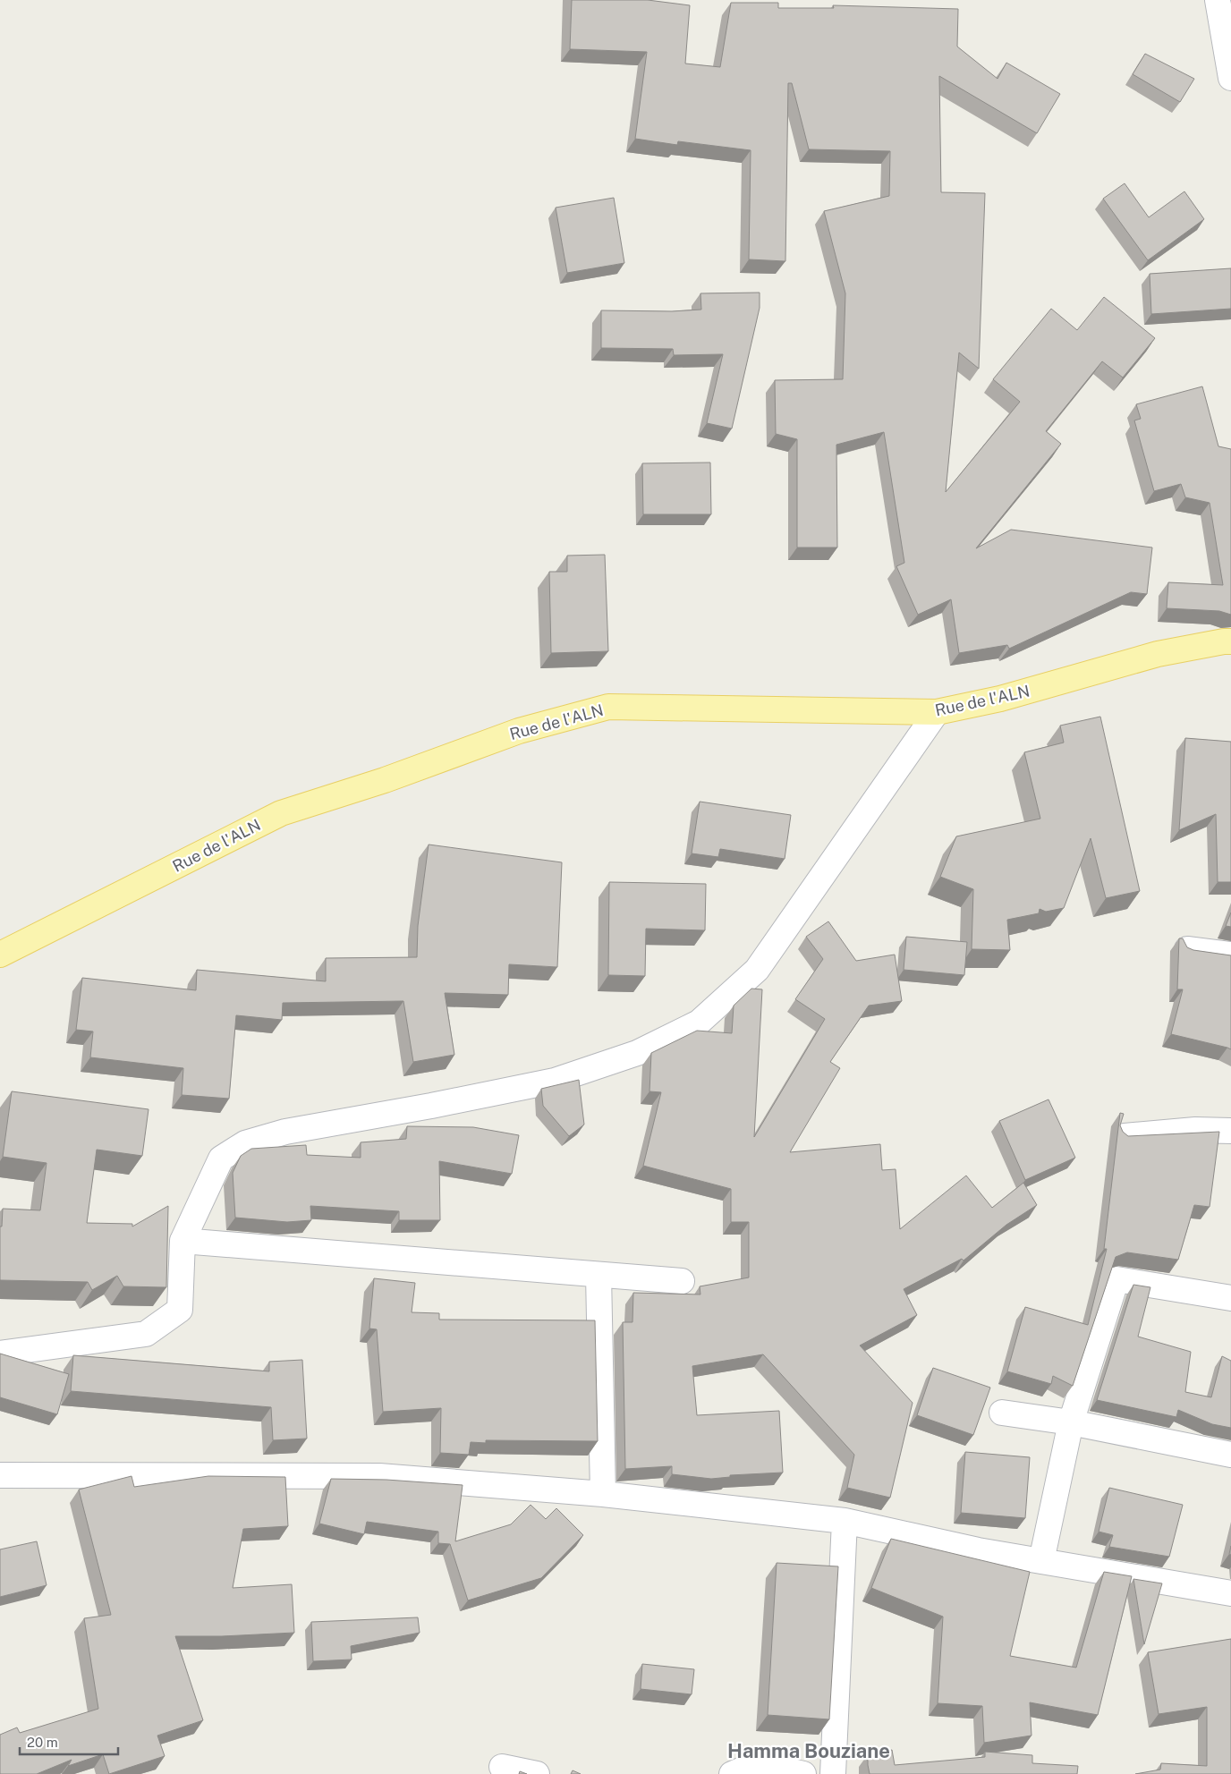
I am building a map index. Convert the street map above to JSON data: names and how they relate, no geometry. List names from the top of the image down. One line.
{"streets":{"main road":["Rue de l'ALN"]},"districts":["Hamma Bouziane"],"scale_bar":"20 m"}
